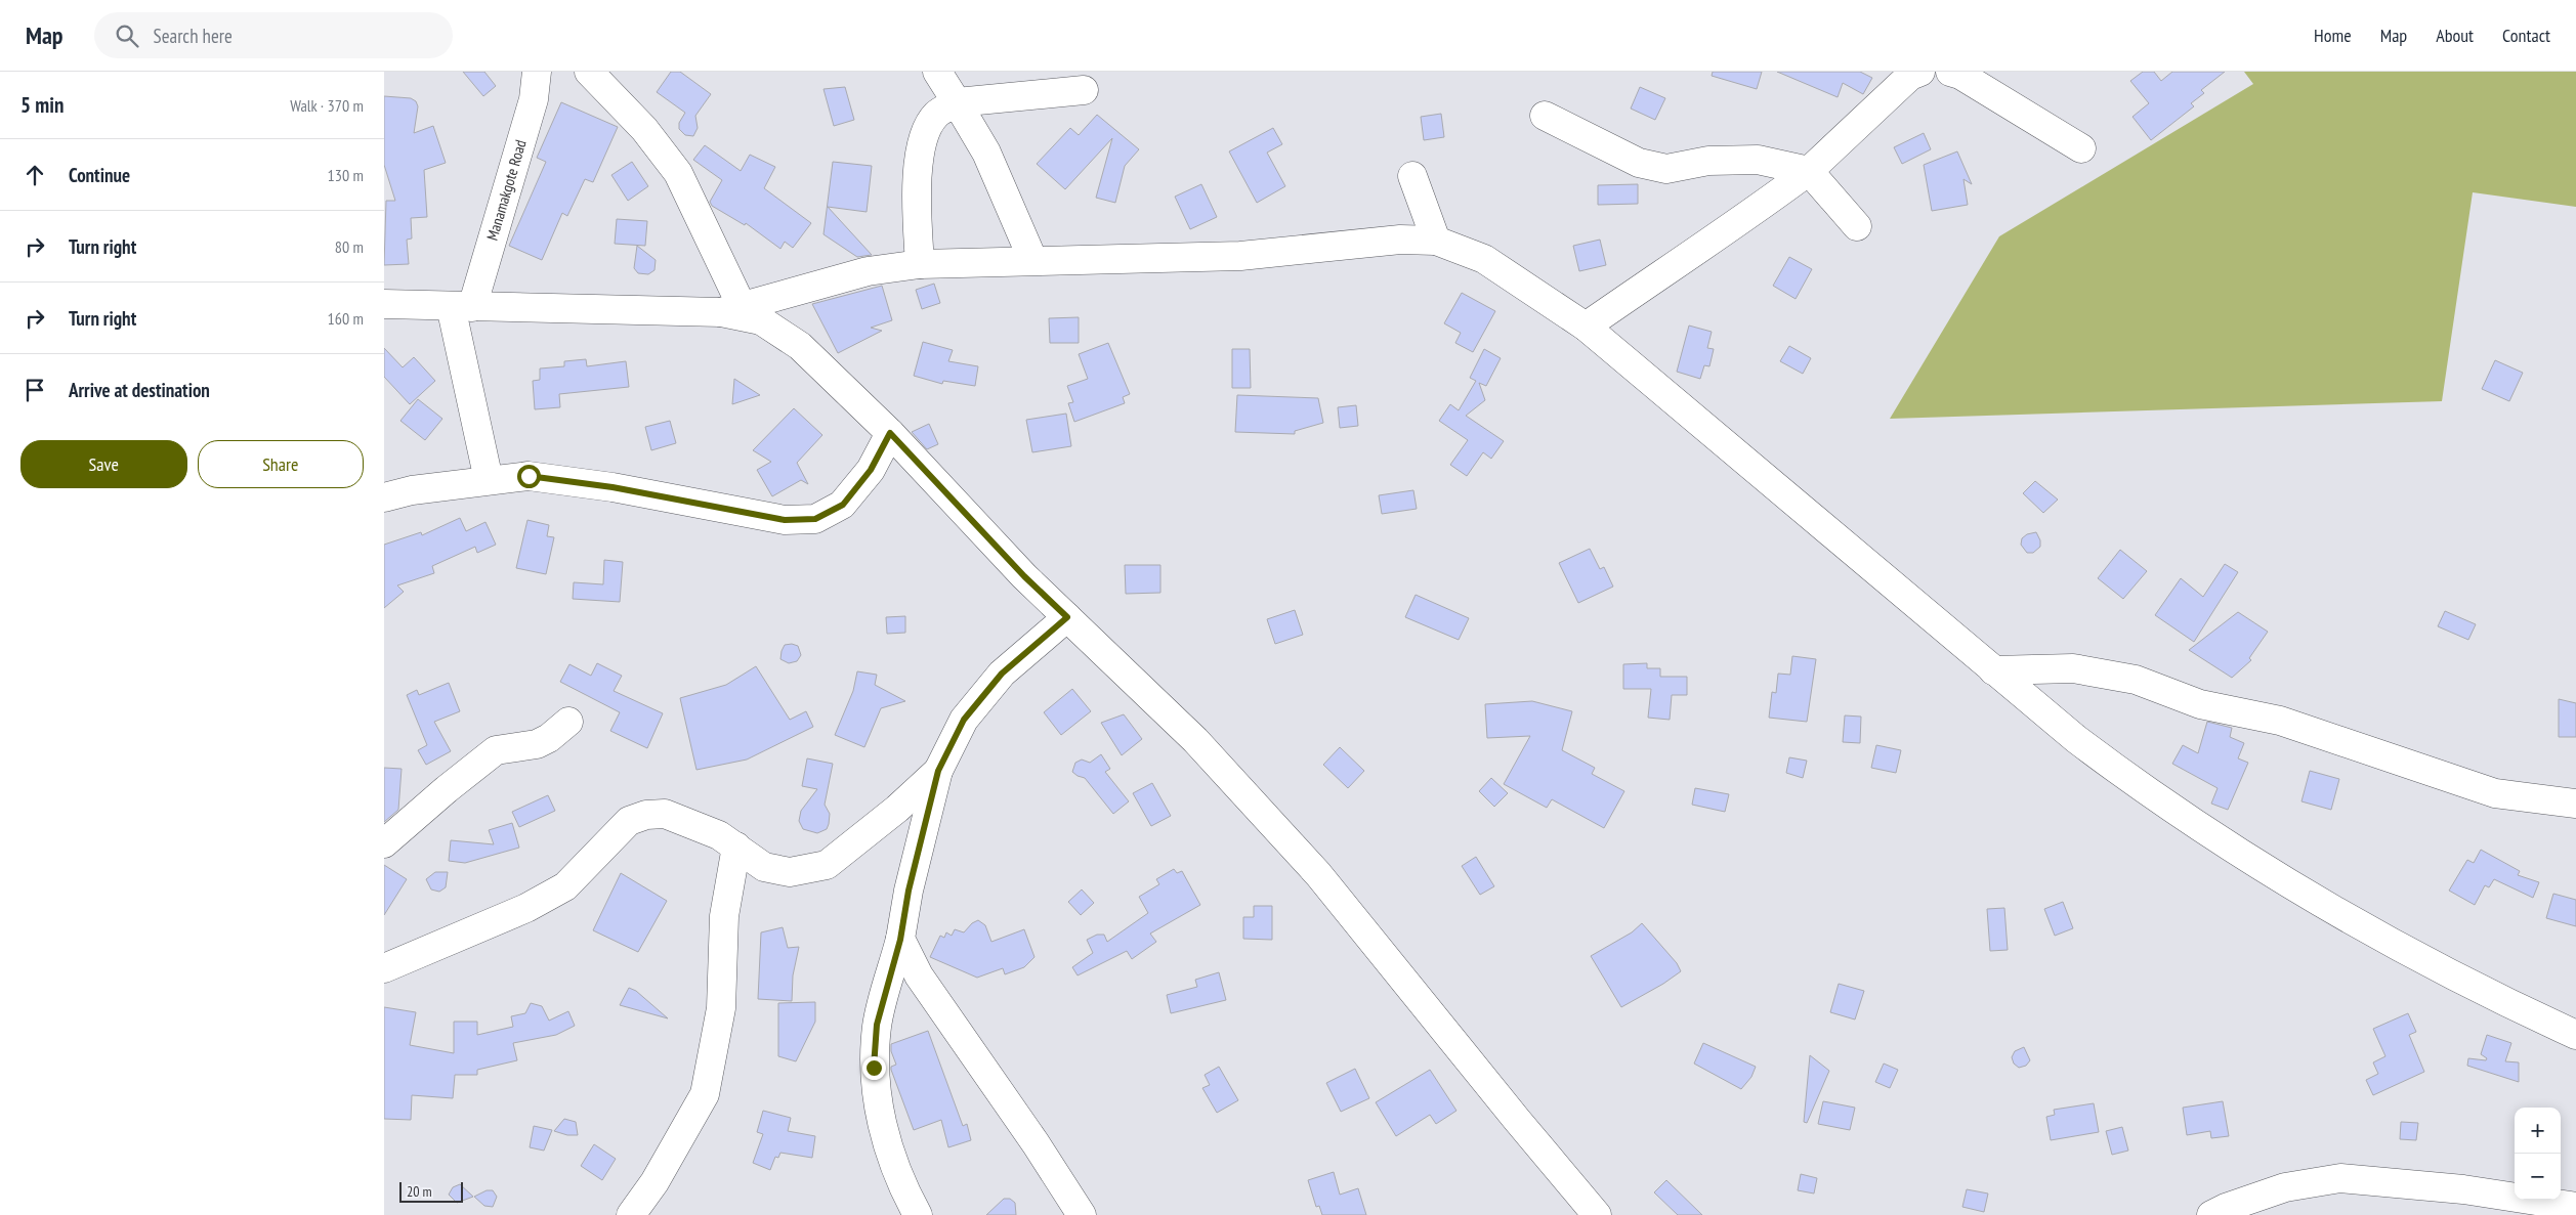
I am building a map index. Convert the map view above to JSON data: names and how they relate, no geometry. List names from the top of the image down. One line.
{"streets":{"street":["Manamakgote Road"]},"scale_bar":"20 m","page":{"header":"Map","search":"Search here","nav":["Home","Map","About","Contact"],"heading":["5 min","Walk · 370 m"],"list":[["Continue","130 m"],["Turn right","80 m"],["Turn right","160 m"],"Arrive at destination"],"buttons":["Save","Share"],"map_buttons":["+","−"],"scale":"20 m"}}
